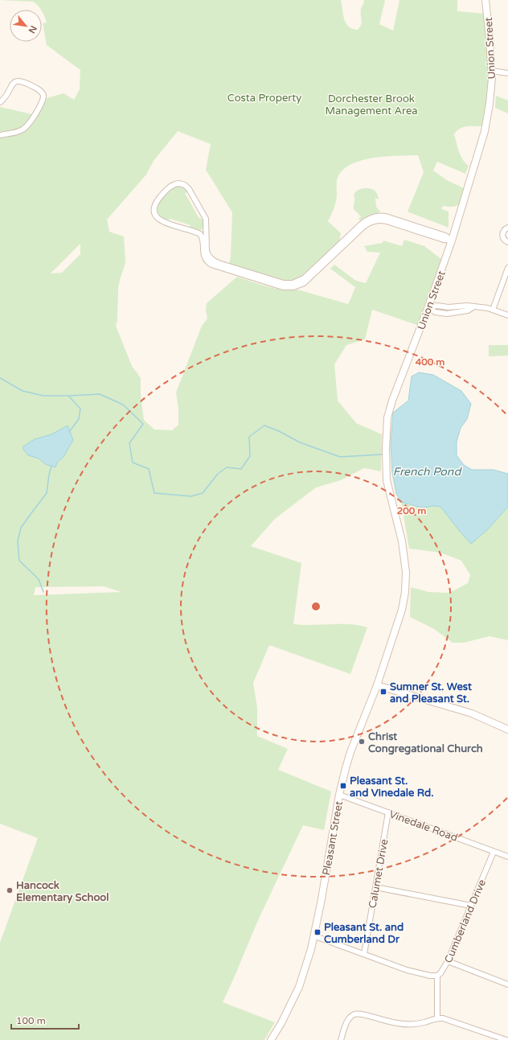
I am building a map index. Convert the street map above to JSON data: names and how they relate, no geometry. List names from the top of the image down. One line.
{"streets":{"main road":["Union Street","Pleasant Street"],"street":["Vinedale Road","Calumet Drive","Cumberland Drive"]},"crossings":[["Union Street","Pleasant Street"],["Vinedale Road","Pleasant Street"],["Vinedale Road","Calumet Drive"],["Vinedale Road","Cumberland Drive"]],"water":["French Pond"],"parks":["Costa Property","Dorchester Brook Management Area"],"places":{"transit":["Sumner St. West and Pleasant St.","Pleasant St. and Vinedale Rd.","Pleasant St. and Cumberland Dr"],"other":["Christ Congregational Church","Hancock Elementary School"]},"scale_bar":"100 m","north":"bottom right","rings":["400 m","200 m"]}
